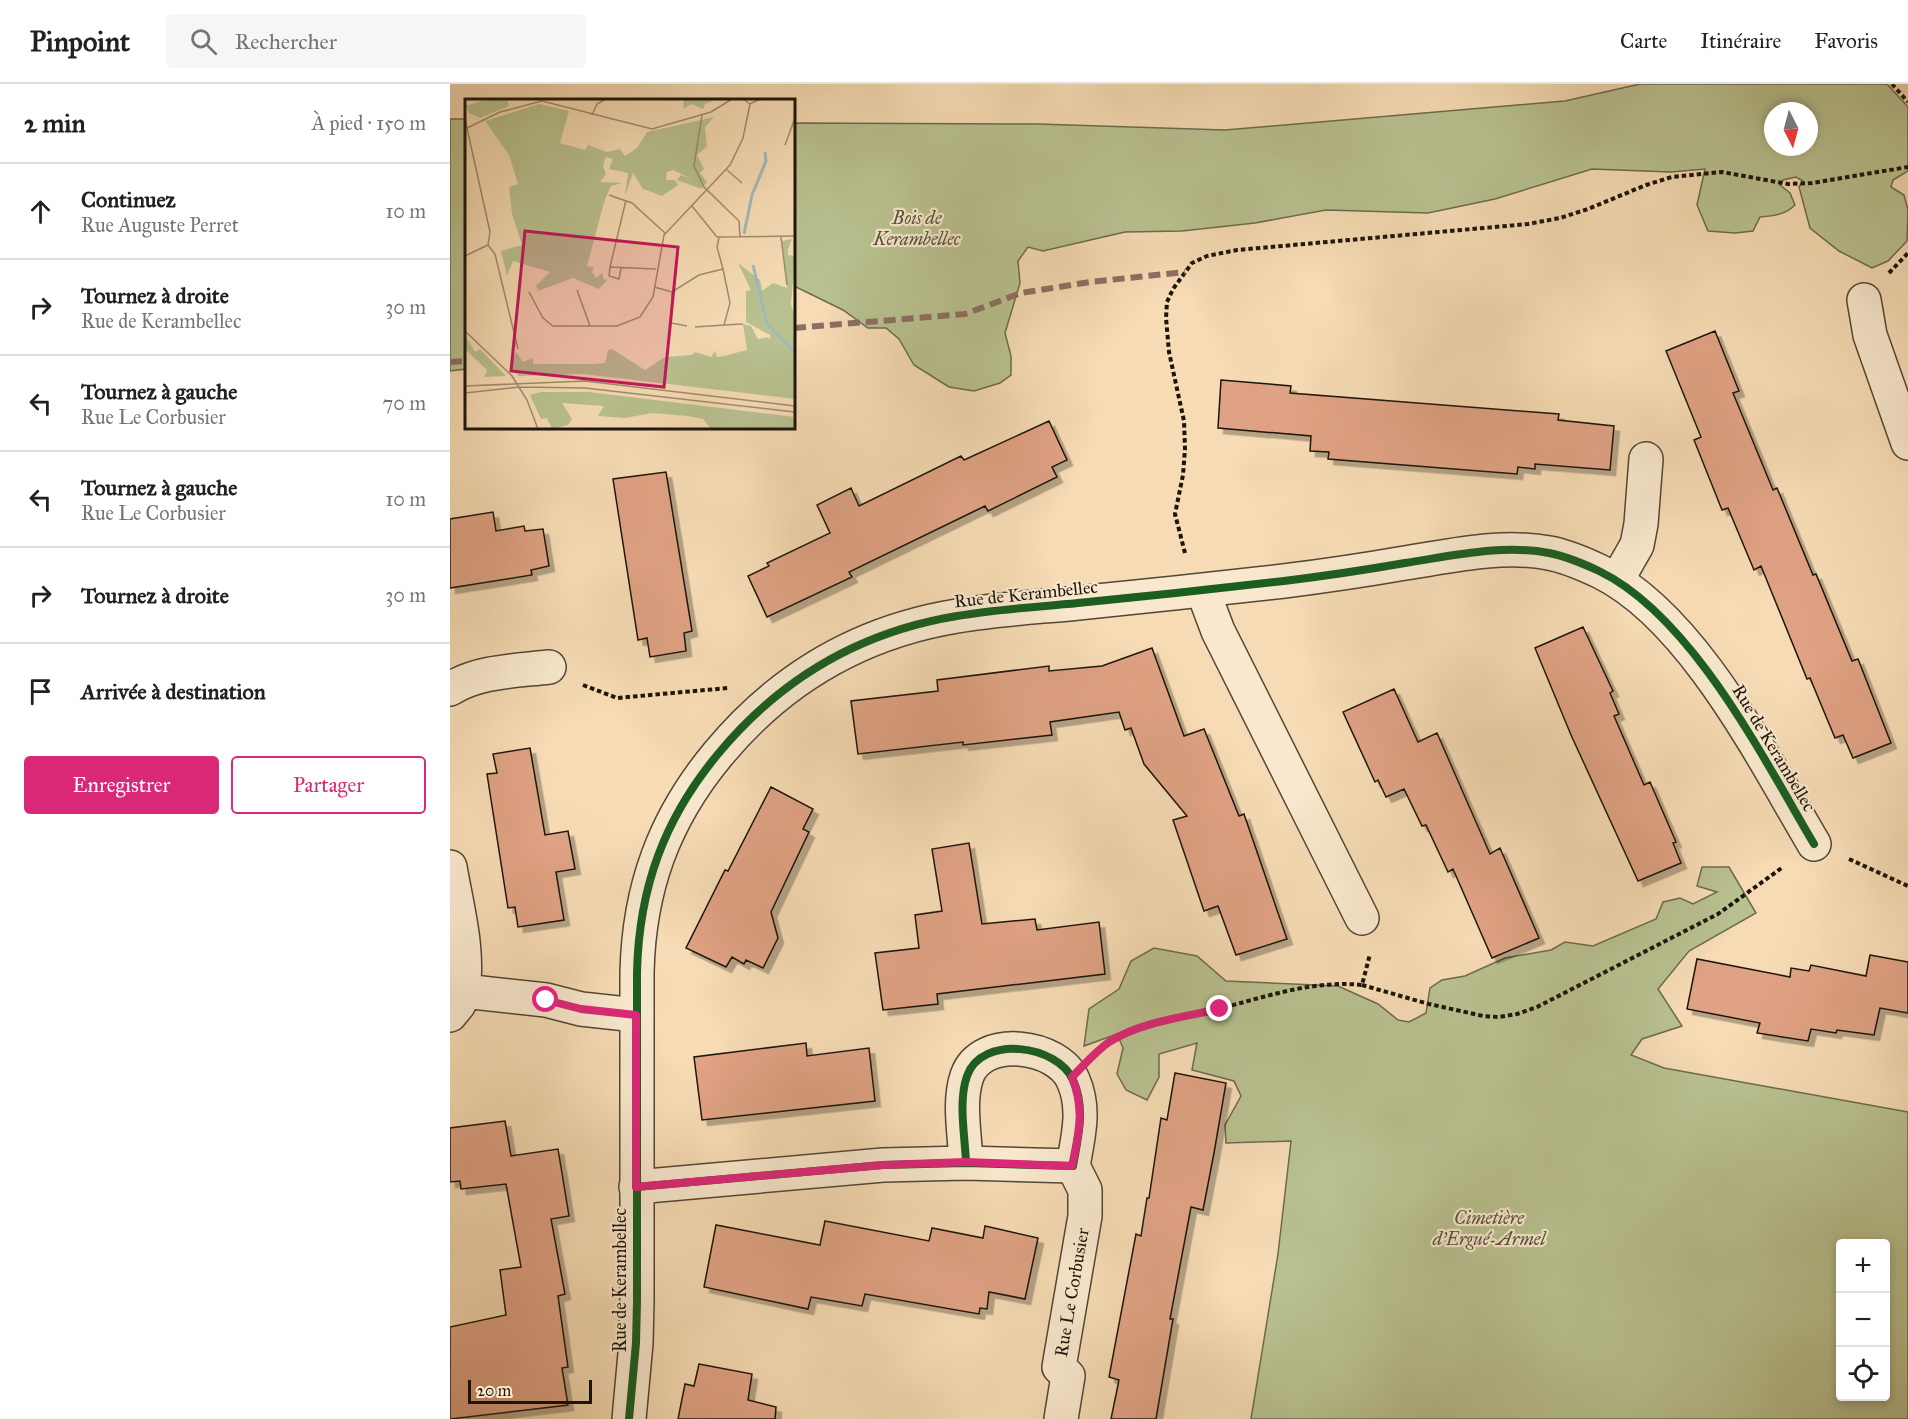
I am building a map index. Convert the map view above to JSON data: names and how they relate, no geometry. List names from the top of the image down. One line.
{"streets":{"street":["Rue de Kerambellec","Rue Le Corbusier"]},"parks":["Bois de Kerambellec","Cimetière d'Ergué-Armel"],"scale_bar":"20 m","north":"bottom","page":{"header":"Pinpoint","search":"Rechercher","nav":["Carte","Itinéraire","Favoris"],"heading":["2 min","À pied · 150 m"],"list":[["Continuez","Rue Auguste Perret","10 m"],["Tournez à droite","Rue de Kerambellec","30 m"],["Tournez à gauche","Rue Le Corbusier","70 m"],["Tournez à gauche","Rue Le Corbusier","10 m"],["Tournez à droite","30 m"],"Arrivée à destination"],"buttons":["Enregistrer","Partager"],"map_buttons":["+","−"],"scale":"20 m"}}
